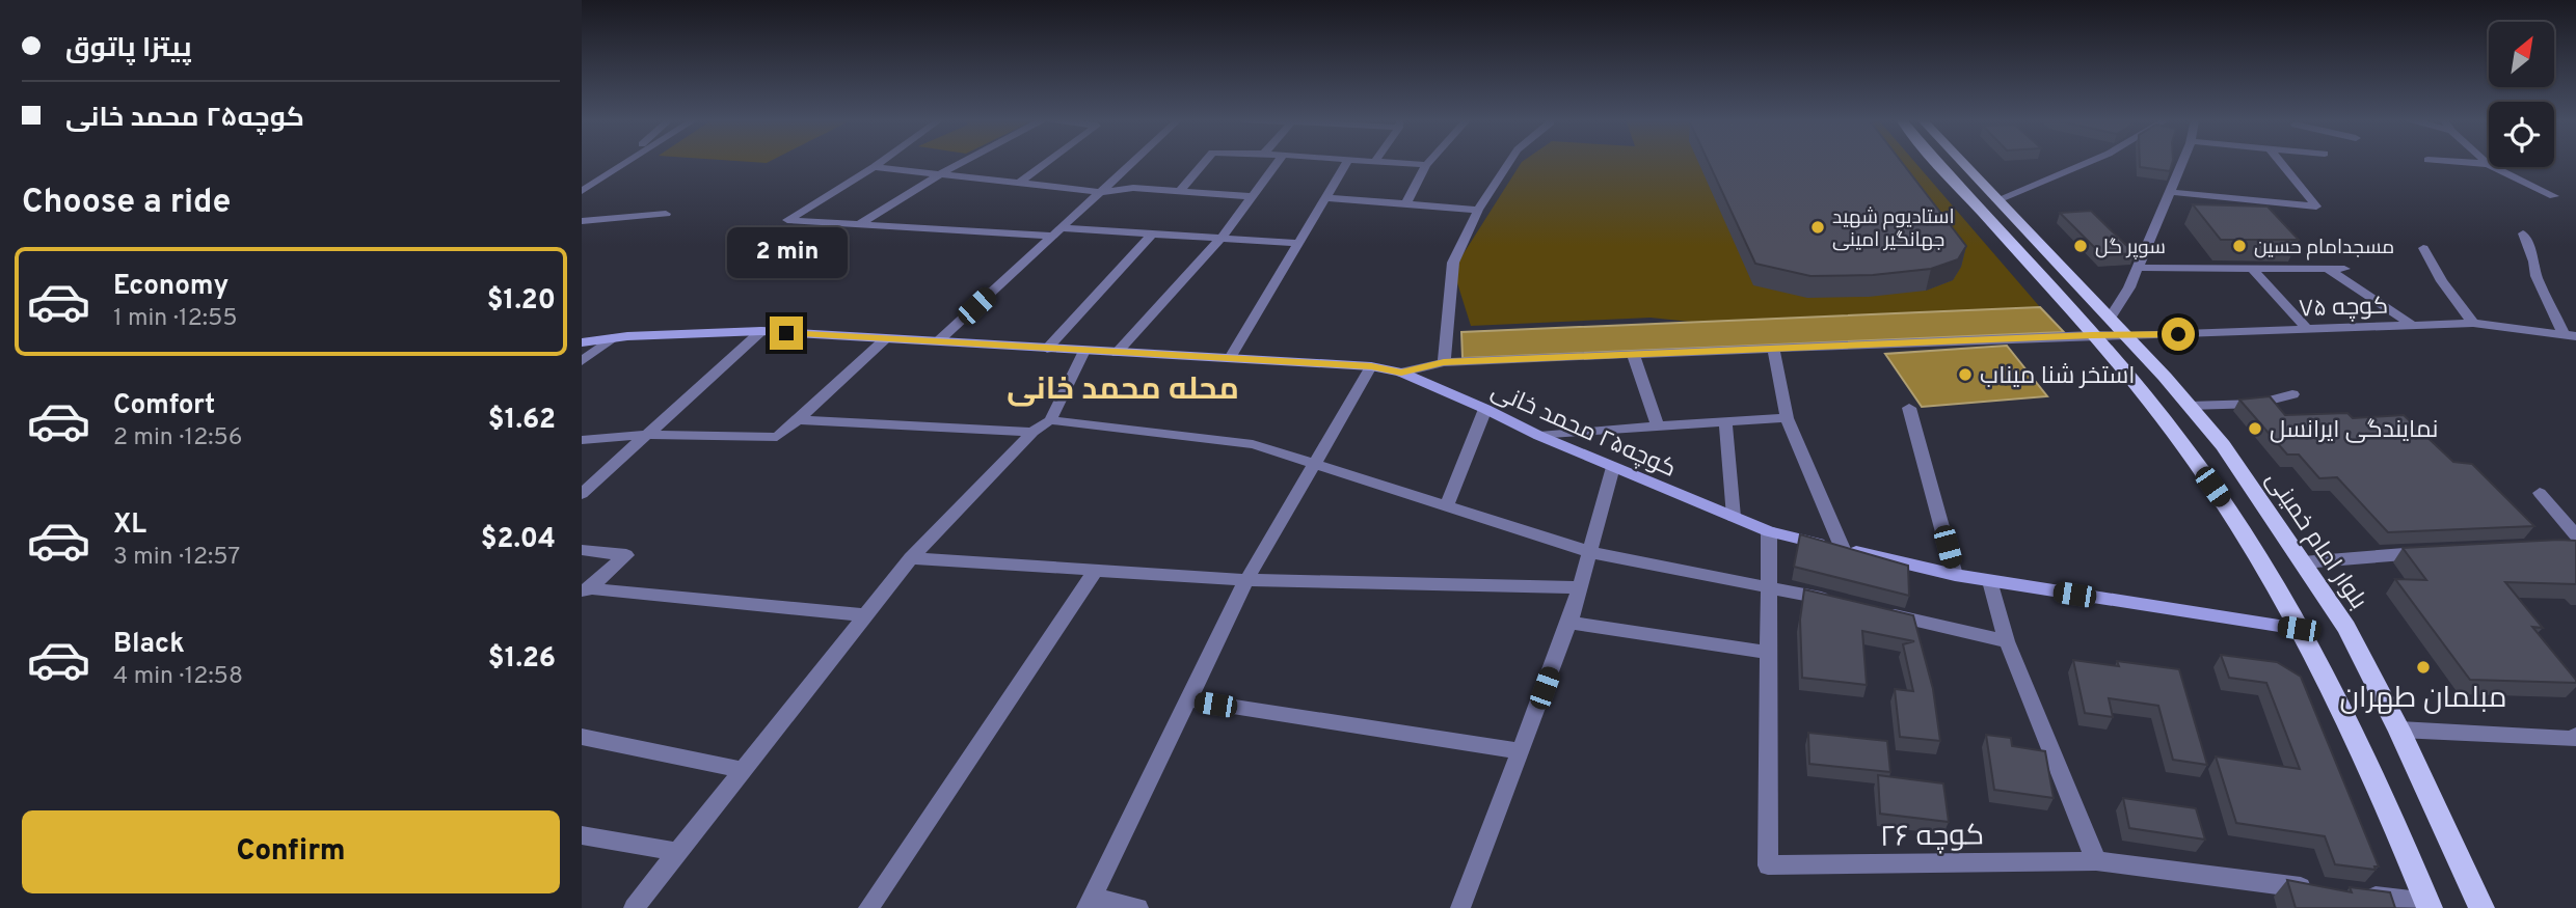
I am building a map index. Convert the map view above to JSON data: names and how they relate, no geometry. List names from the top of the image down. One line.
{"streets":{"main road":["بلوار امام خمینی"],"street":["کوچه ۷۵","کوچه۲۵ محمد خانی","کوچه ۲۶"]},"crossings":[["کوچه ۷۵","کوچه۲۵ محمد خانی"],["کوچه ۷۵","بلوار امام خمینی"],["کوچه۲۵ محمد خانی","کوچه ۲۶"]],"districts":["محله محمد خانی"],"places":["استادیوم شهید جهانگیر امینی","سوپر گل","مسجدامام حسین","استخر شنا میناب","نمایندگی ایرانسل","مبلمان طهران"],"north":"top right","page":{"banner":["پیتزا پاتوق","کوچه۲۵ محمد خانی"],"heading":"Choose a ride","bubble":"2 min","list":[{"name":"Economy","note":"1 min · 12:55","value":"$1.20"},{"name":"Comfort","note":"2 min · 12:56","value":"$1.62"},{"name":"XL","note":"3 min · 12:57","value":"$2.04"},{"name":"Black","note":"4 min · 12:58","value":"$1.26"}],"buttons":"Confirm"}}
